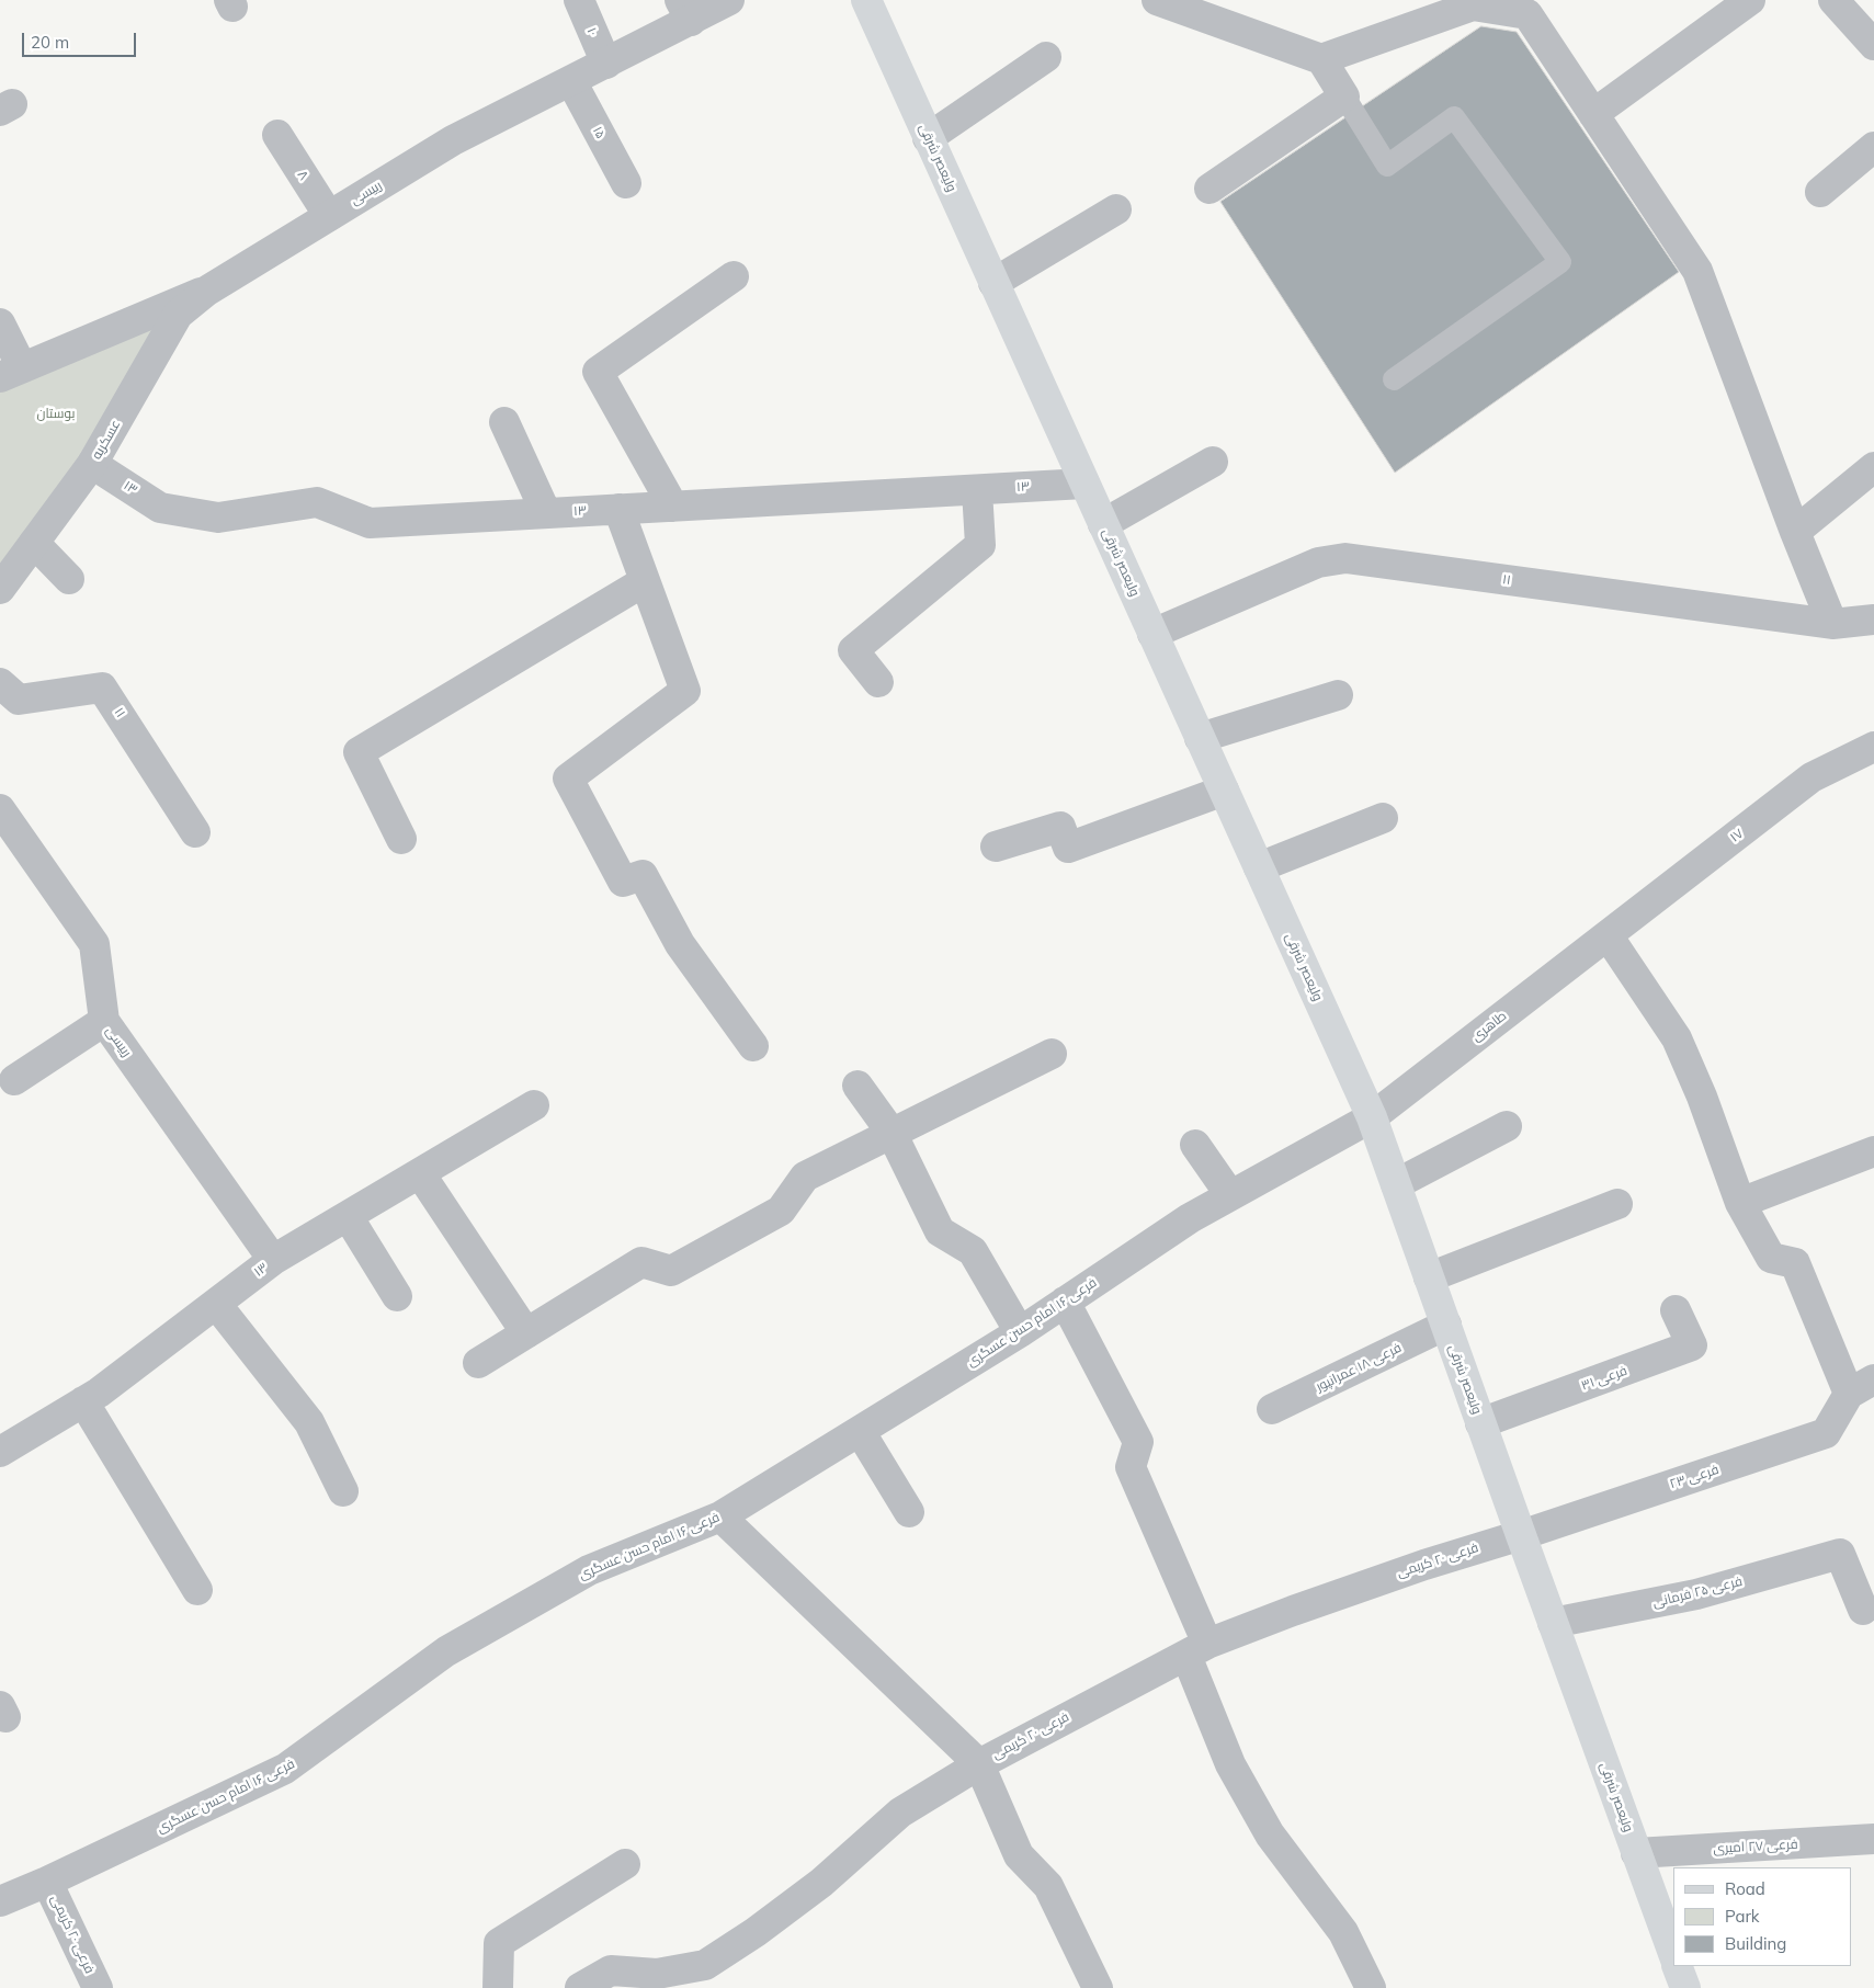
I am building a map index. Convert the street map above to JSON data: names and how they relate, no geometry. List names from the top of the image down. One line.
{"streets":{"main road":["ولیعصر شرقی"],"street":["۱۰","۱۵","۸","رییسی","عسکریه","۱۳","۱۱","۱۷","طاهری","فرعی ۱۶ امام حسن عسگری","فرعی ۱۸ عمرانپور","فرعی ۳۱","فرعی ۲۳","فرعی ۲۰ کریمی","فرعی ۲۵ فرمانی","فرعی ۲۷ امیری"]},"crossings":[["۱۰","رییسی"],["۱۵","رییسی"],["ولیعصر شرقی","۱۳"],["ولیعصر شرقی","۱۱"],["ولیعصر شرقی","طاهری"],["ولیعصر شرقی","فرعی ۱۶ امام حسن عسگری"],["ولیعصر شرقی","فرعی ۱۸ عمرانپور"],["ولیعصر شرقی","فرعی ۳۱"],["ولیعصر شرقی","فرعی ۲۳"],["ولیعصر شرقی","فرعی ۲۰ کریمی"],["ولیعصر شرقی","فرعی ۲۵ فرمانی"],["ولیعصر شرقی","فرعی ۲۷ امیری"],["۸","رییسی"],["رییسی","عسکریه"],["رییسی","۱۳"],["عسکریه","۱۳"],["۱۷","طاهری"],["طاهری","فرعی ۱۶ امام حسن عسگری"],["فرعی ۱۶ امام حسن عسگری","فرعی ۲۰ کریمی"],["فرعی ۲۳","فرعی ۲۰ کریمی"]],"parks":["بوستان"],"legend":["Road","Park","Building"],"scale_bar":"20 m"}
